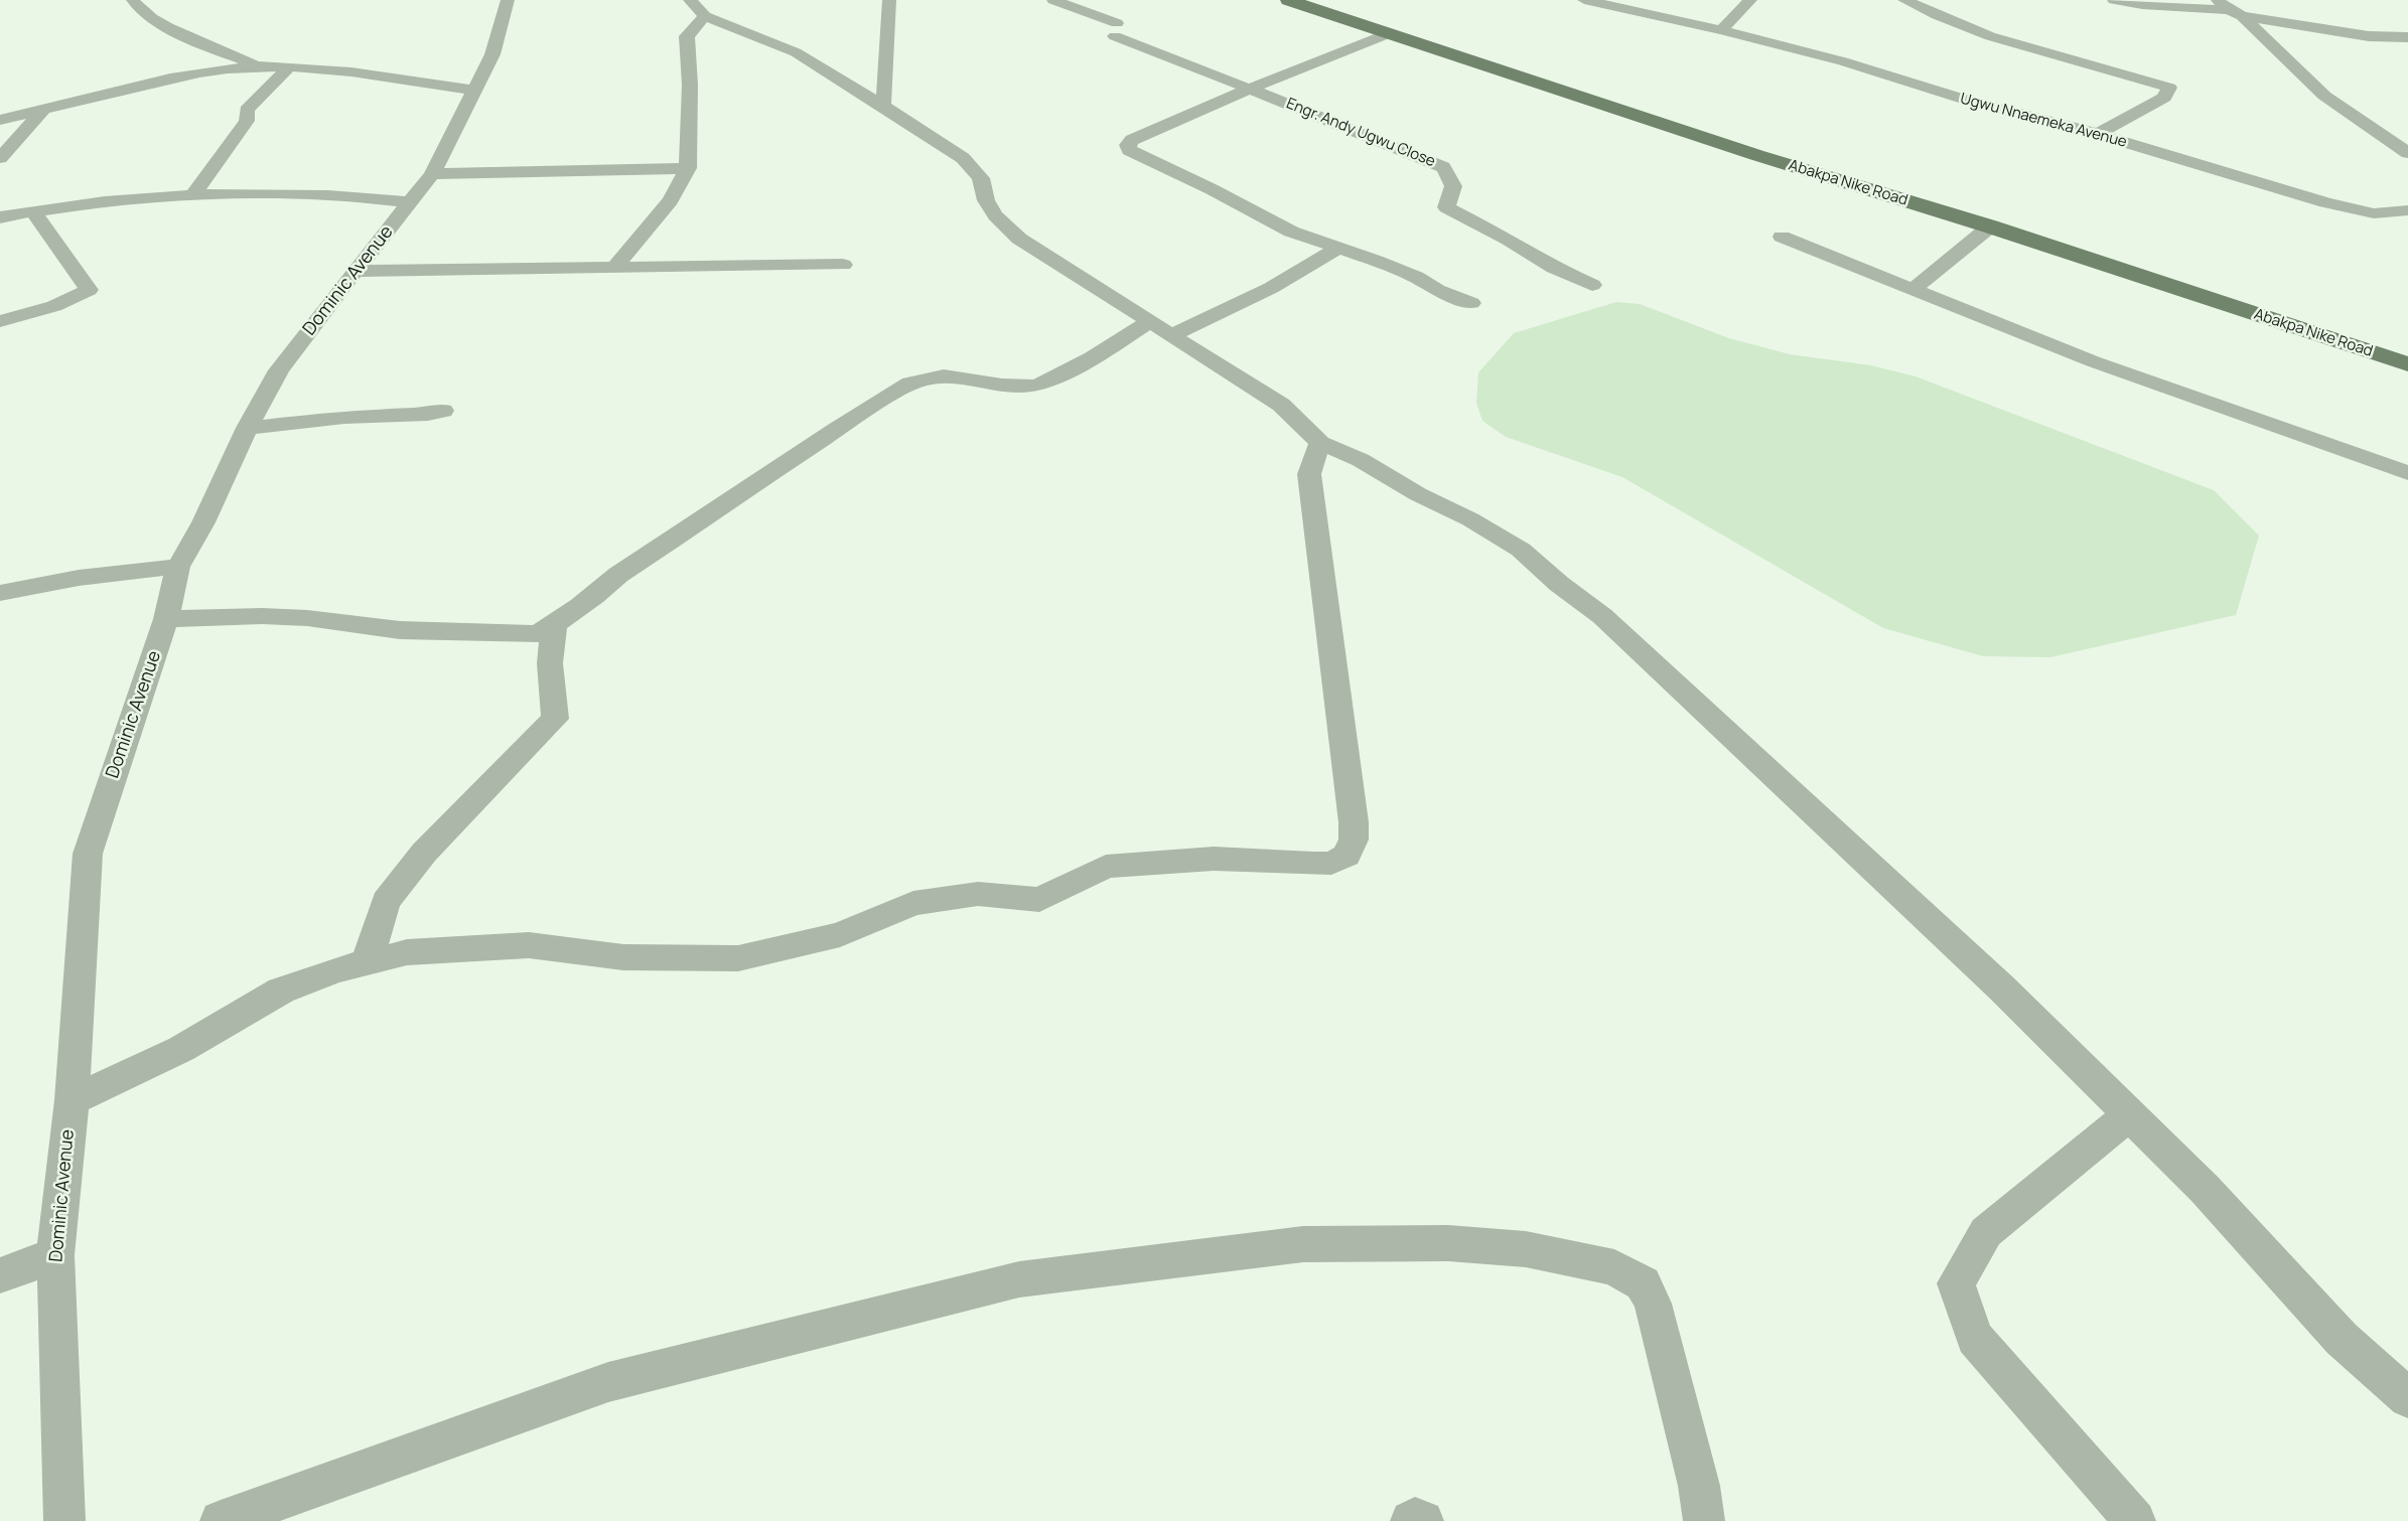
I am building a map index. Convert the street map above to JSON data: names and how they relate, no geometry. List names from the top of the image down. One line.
{"streets":{"main road":["Abakpa Nike Road"],"street":["Ugwu Nnaemeka Avenue","Engr. Andy Ugwu Close","Dominic Avenue"]}}
